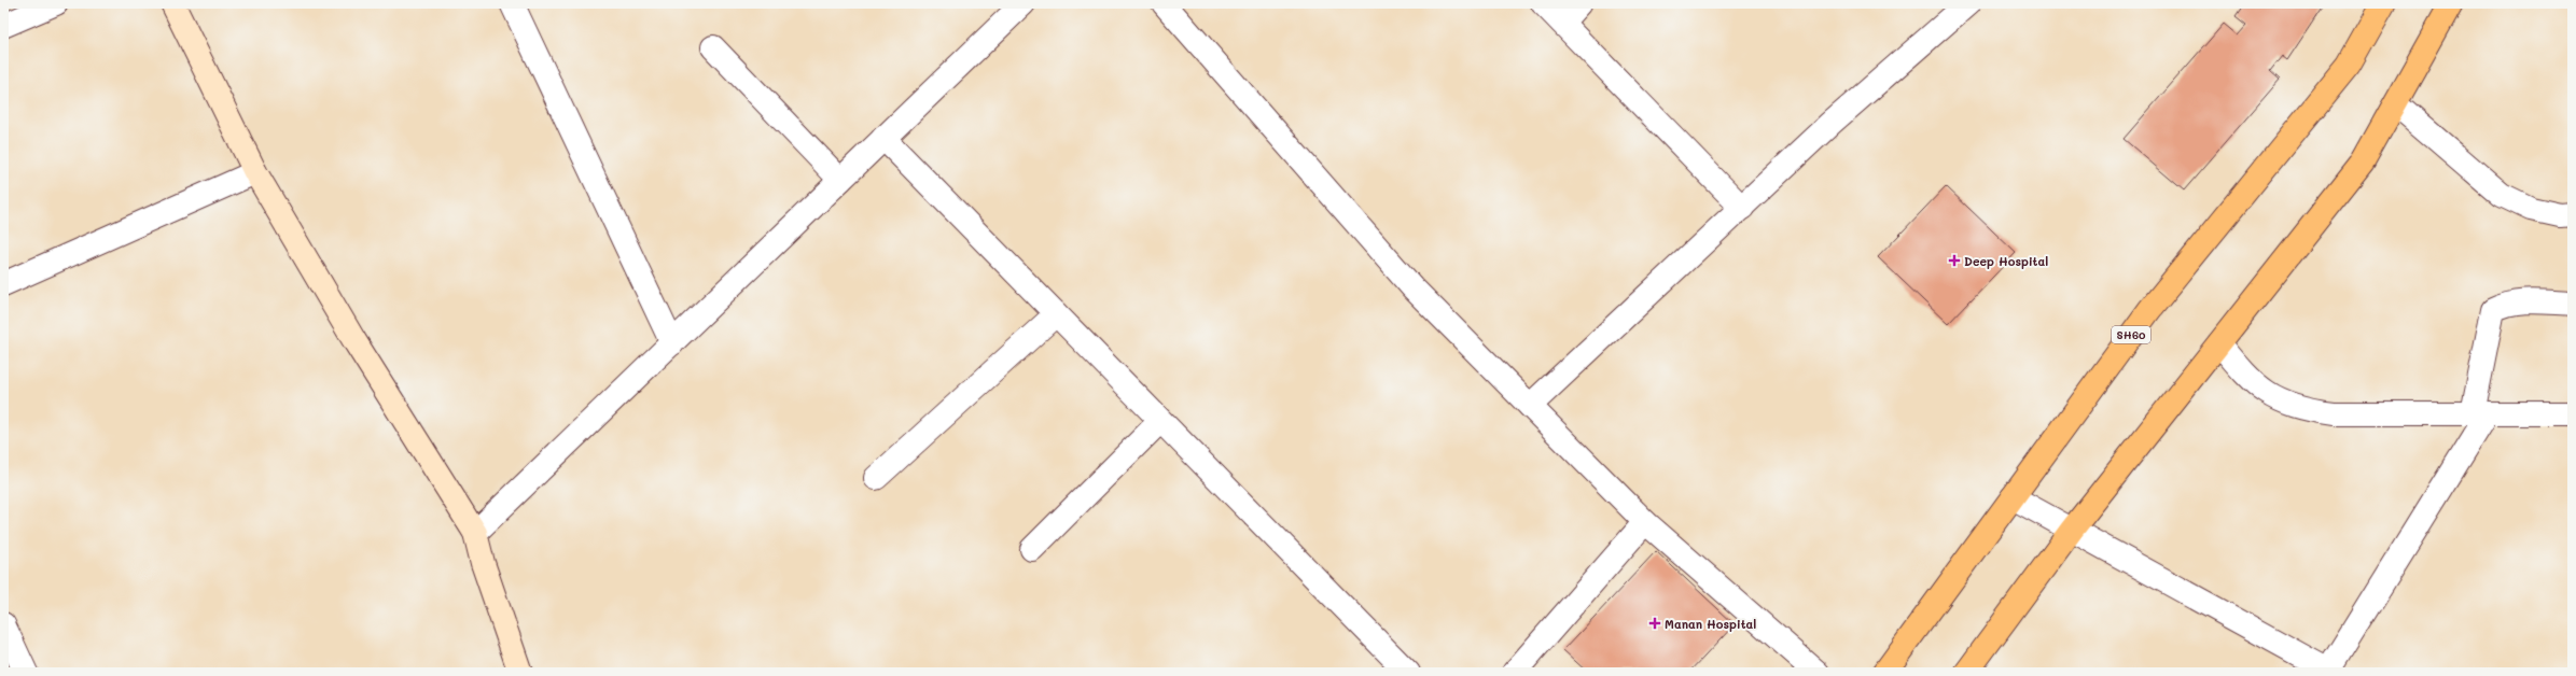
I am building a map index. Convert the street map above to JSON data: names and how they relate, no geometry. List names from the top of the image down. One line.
{"streets":{"main road":["SH60"]},"places":{"health":["Deep Hospital","Manan Hospital"]}}
